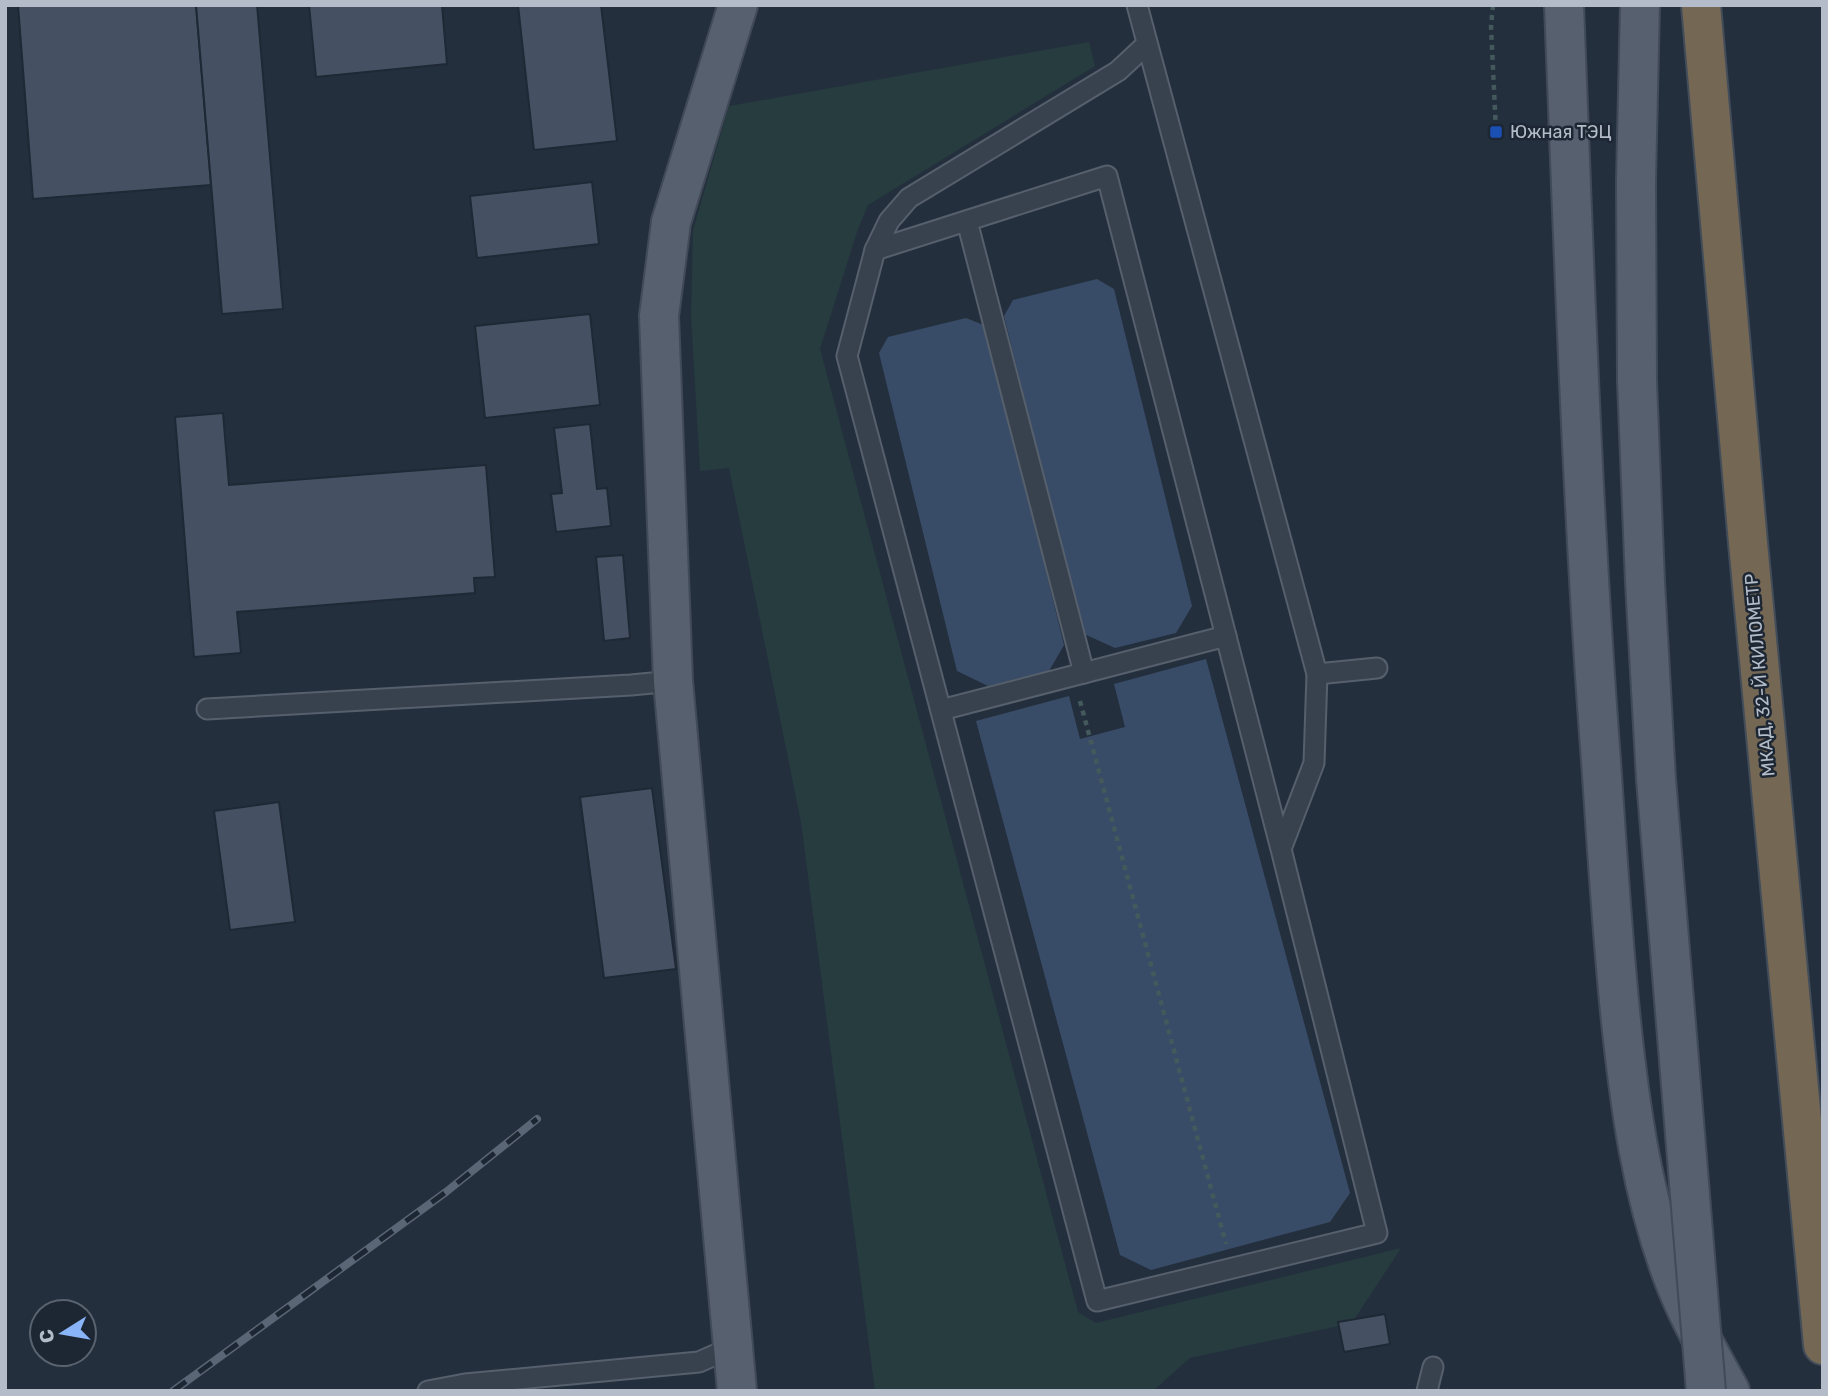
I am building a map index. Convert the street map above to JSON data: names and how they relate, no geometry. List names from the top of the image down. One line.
{"streets":{"highway":["МКАД, 32-Й КИЛОМЕТР"]},"places":{"transit":["Южная ТЭЦ"]},"north":"left"}
